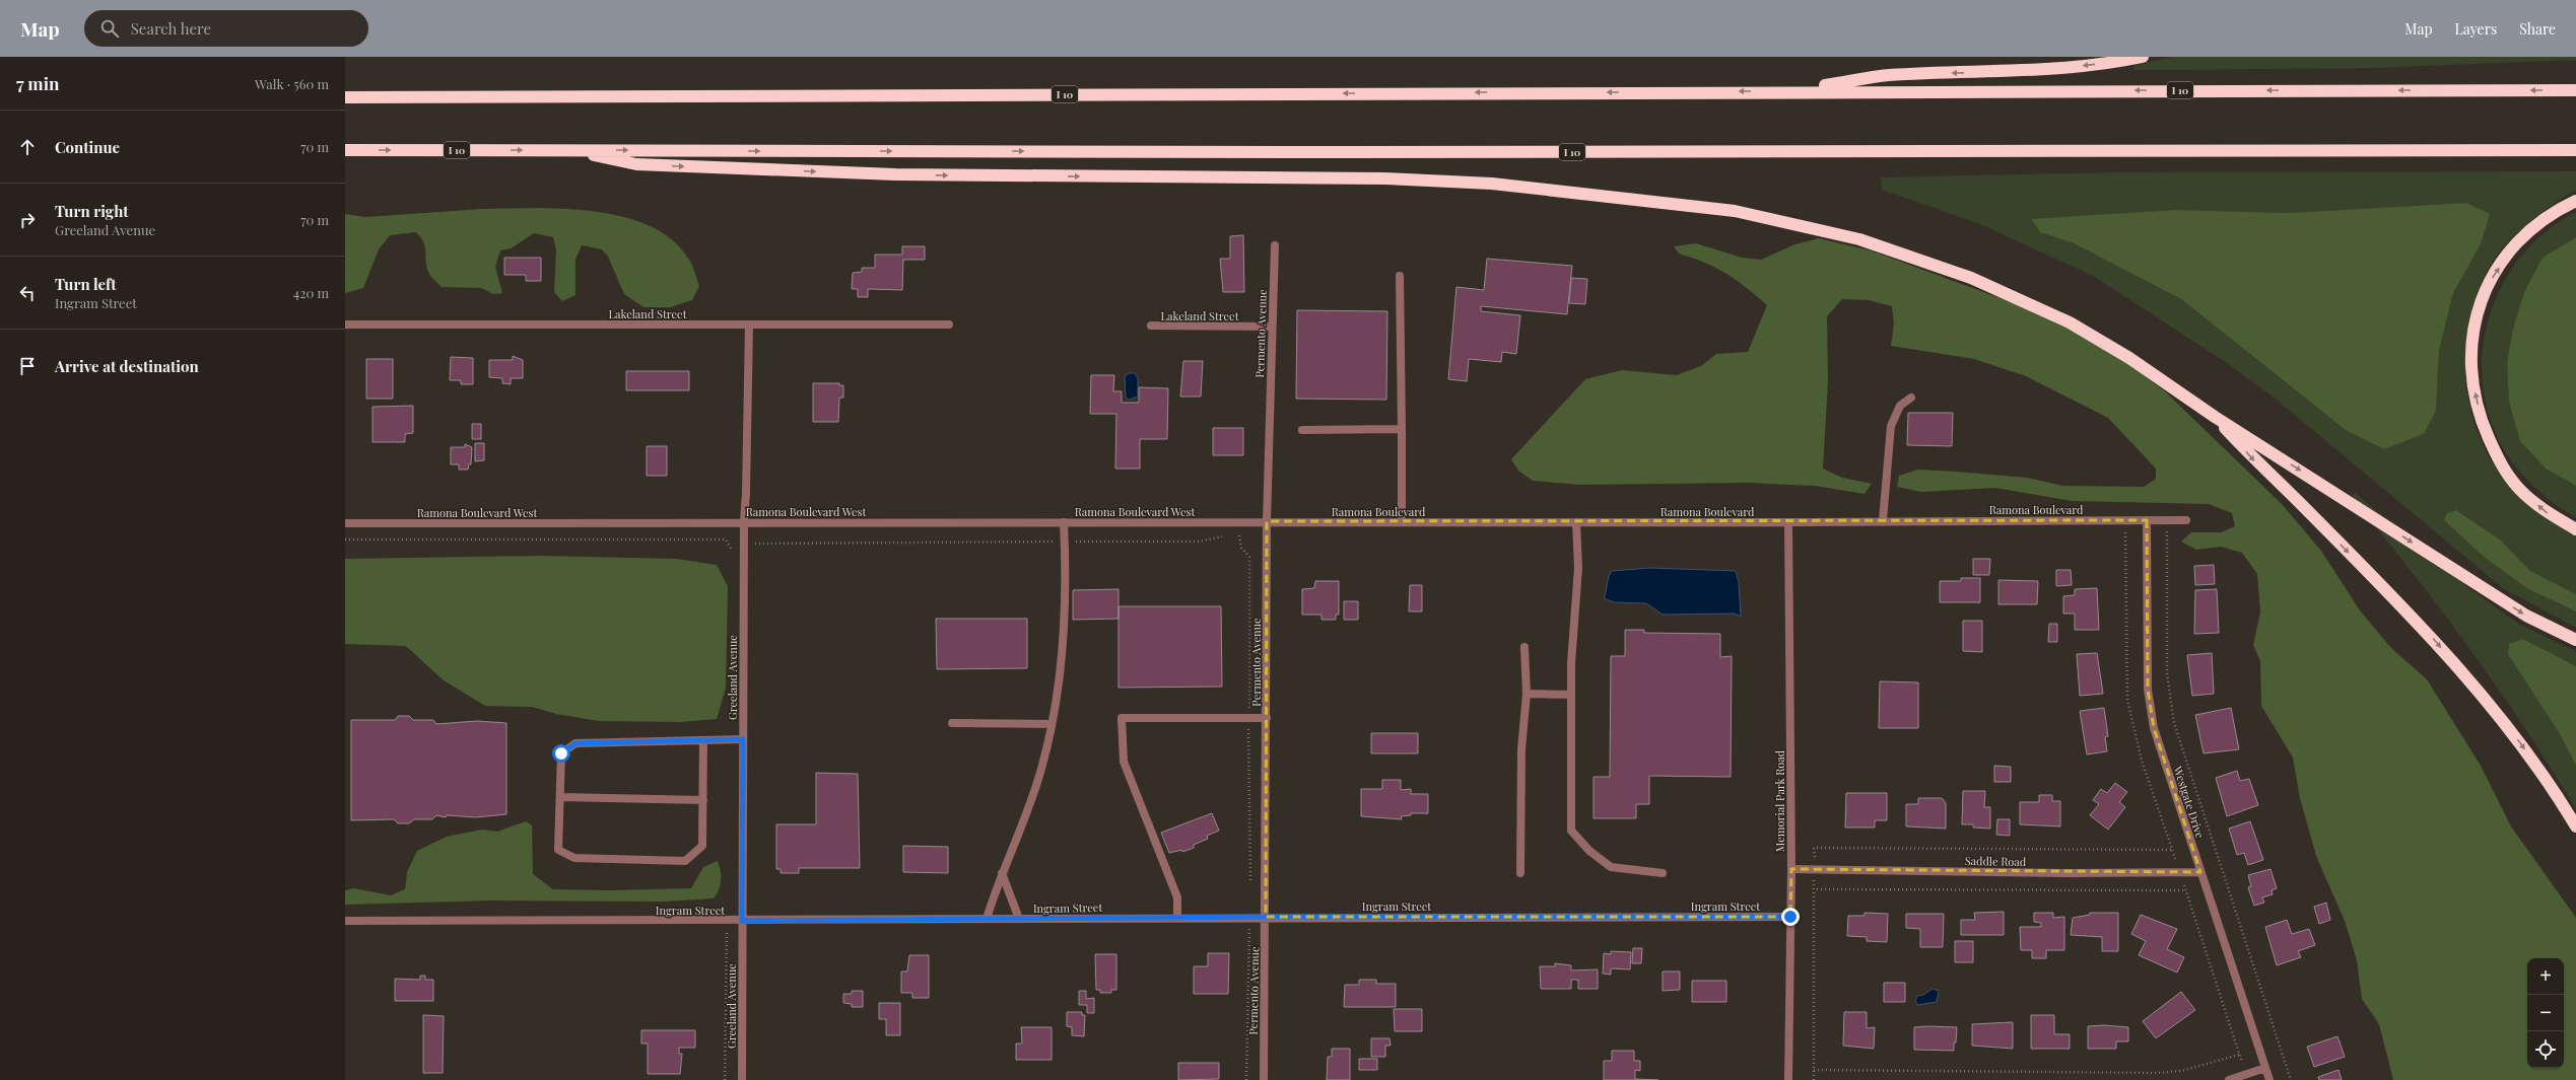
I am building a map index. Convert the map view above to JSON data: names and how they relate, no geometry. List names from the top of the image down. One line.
{"streets":{"highway":["I 10"],"street":["Lakeland Street","Permento Avenue","Ramona Boulevard","Ramona Boulevard West","Greeland Avenue","Memorial Park Road","Westgate Drive","Saddle Road","Ingram Street"]},"crossings":[["Lakeland Street","Permento Avenue"],["Lakeland Street","Greeland Avenue"],["Permento Avenue","Ramona Boulevard"],["Permento Avenue","Ramona Boulevard West"],["Permento Avenue","Ingram Street"],["Ramona Boulevard","Ramona Boulevard West"],["Ramona Boulevard","Memorial Park Road"],["Ramona Boulevard","Westgate Drive"],["Ramona Boulevard West","Greeland Avenue"],["Greeland Avenue","Ingram Street"],["Memorial Park Road","Saddle Road"],["Memorial Park Road","Ingram Street"],["Westgate Drive","Saddle Road"]],"page":{"header":"Map","search":"Search here","nav":["Map","Layers","Share"],"heading":["7 min","Walk · 560 m"],"list":[["Continue","70 m"],["Turn right","Greeland Avenue","70 m"],["Turn left","Ingram Street","420 m"],"Arrive at destination"],"map_buttons":["+","−"]}}
